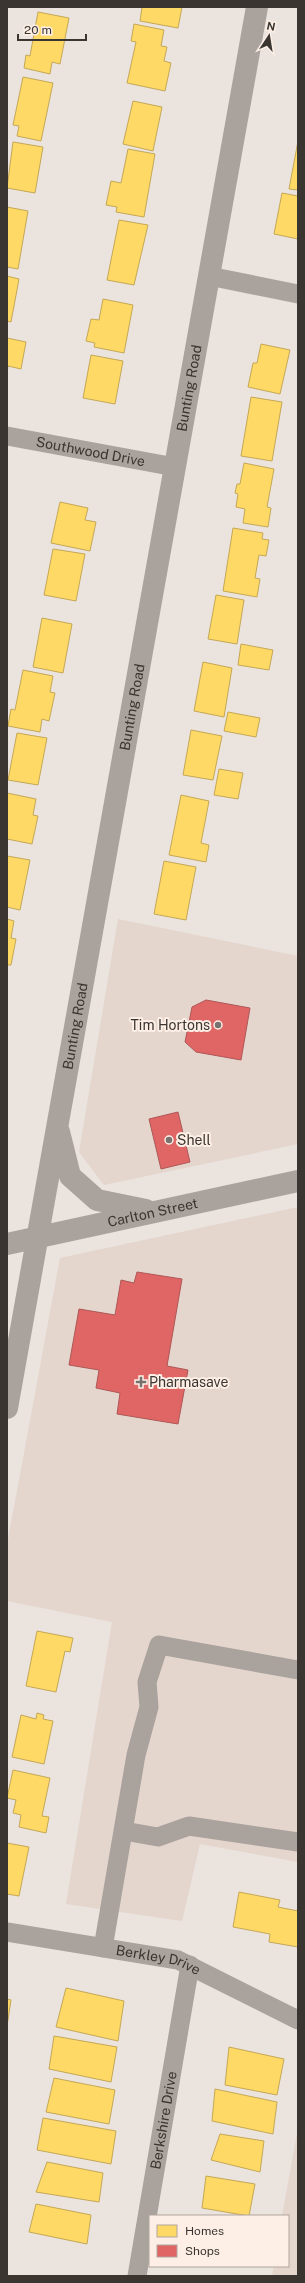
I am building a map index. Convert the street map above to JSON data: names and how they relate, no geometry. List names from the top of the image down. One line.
{"streets":{"main road":["Bunting Road","Carlton Street"],"street":["Southwood Drive","Berkley Drive","Berkshire Drive"]},"crossings":[["Bunting Road","Southwood Drive"],["Bunting Road","Carlton Street"],["Berkley Drive","Berkshire Drive"]],"places":{"other":["Tim Hortons","Shell"],"health":["Pharmasave"]},"legend":["Homes","Shops"],"scale_bar":"20 m","north":"top"}
